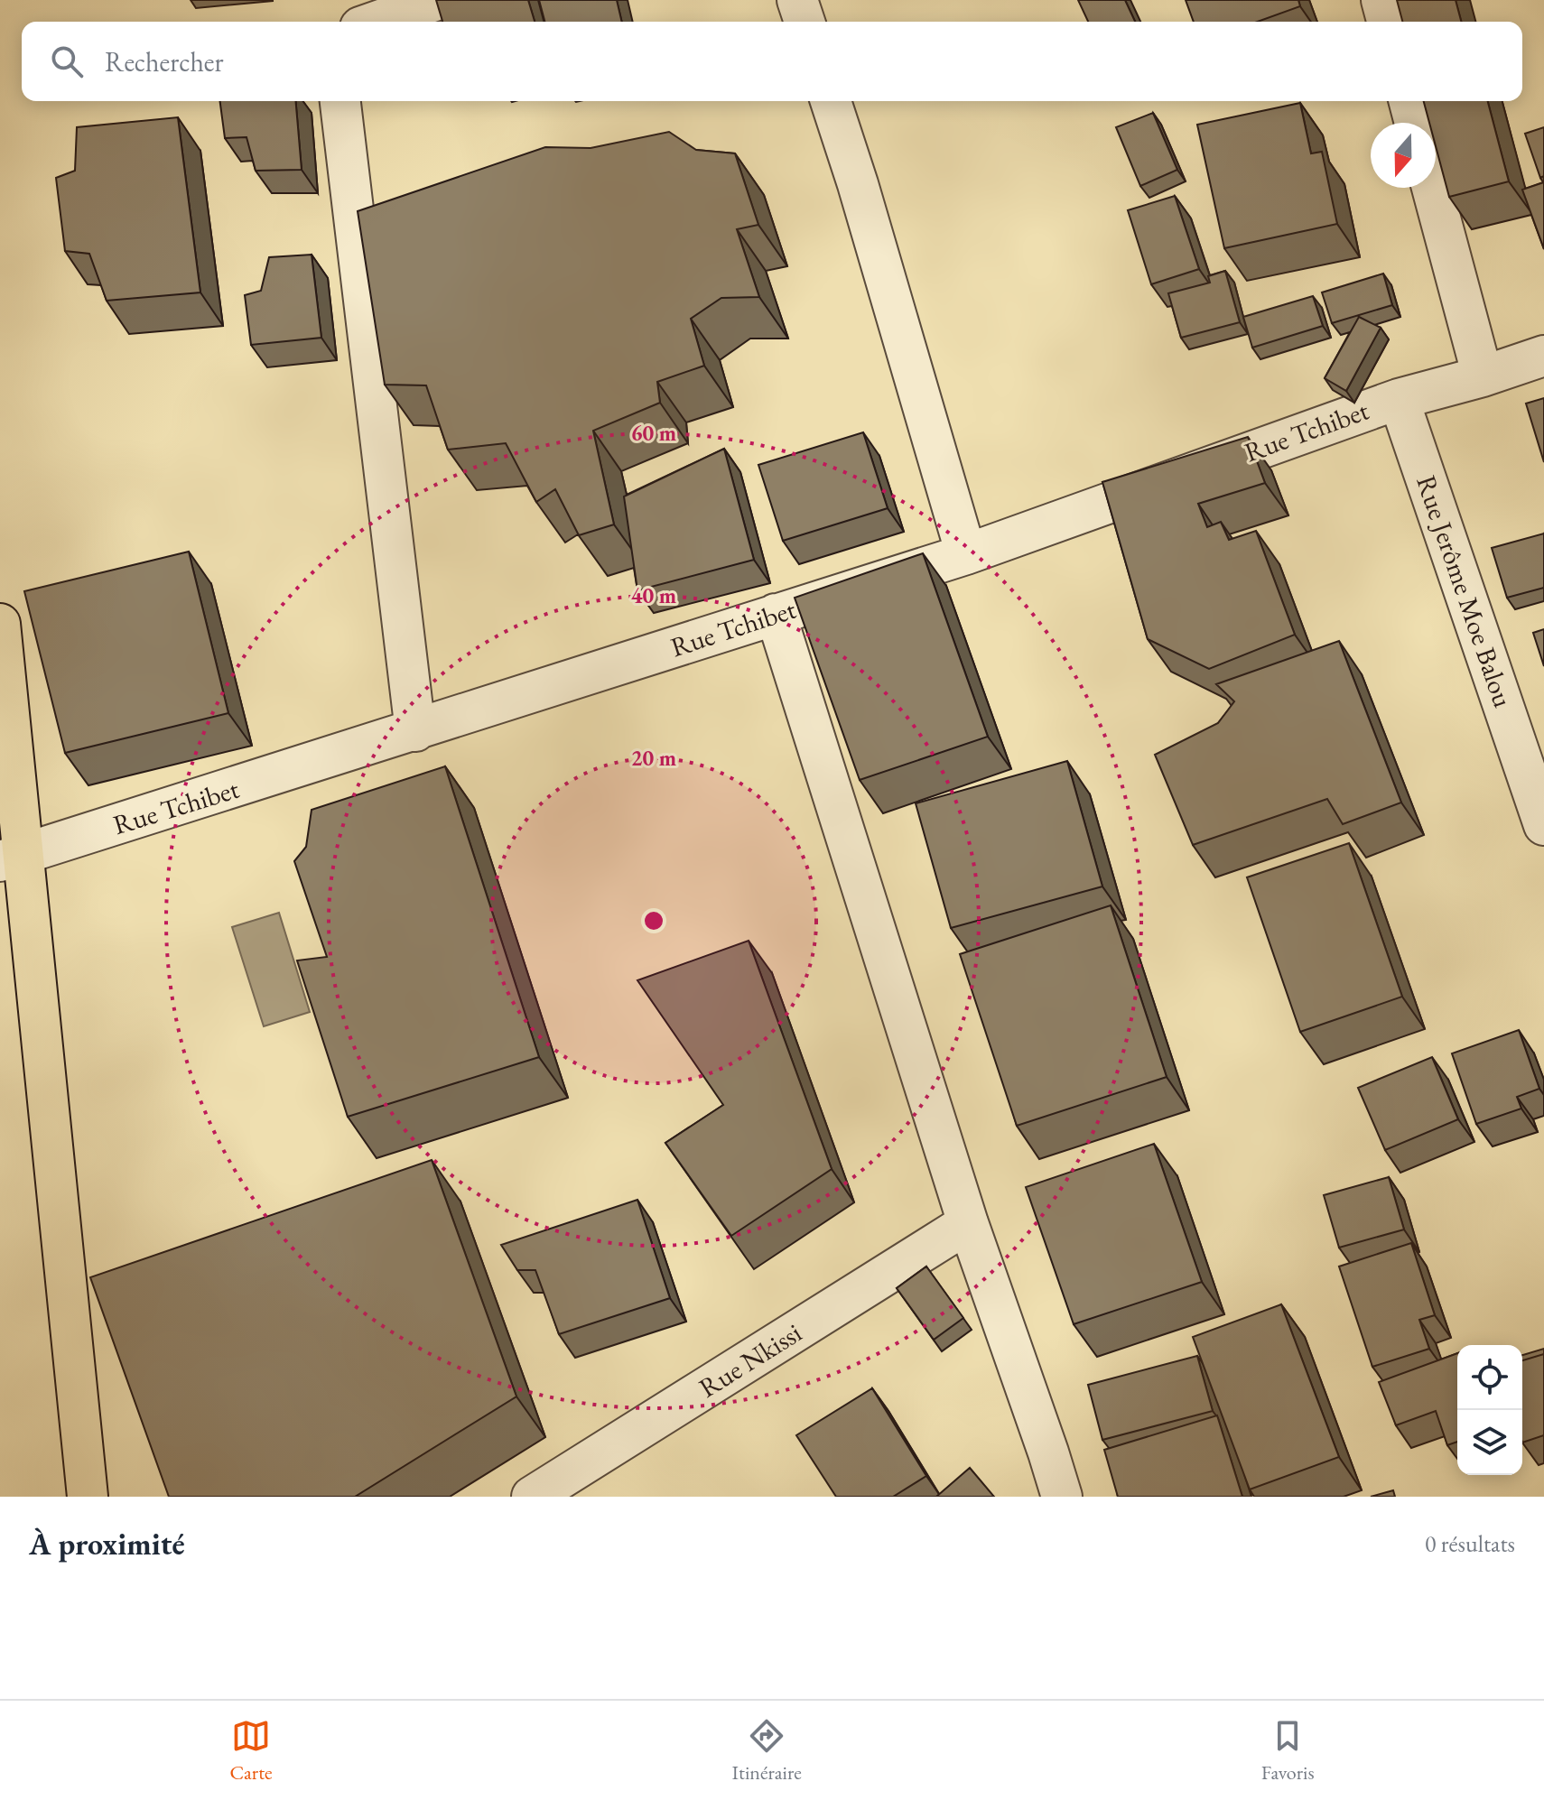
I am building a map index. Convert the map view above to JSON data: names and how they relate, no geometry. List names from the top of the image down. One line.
{"streets":{"street":["Rue Tchibet","Rue Jerôme Moe Balou","Rue Nkissi"]},"crossings":[["Rue Tchibet","Rue Jerôme Moe Balou"]],"north":"bottom","page":{"search":"Rechercher","heading":["À proximité","0 résultats"],"nav":["Carte","Itinéraire","Favoris"]},"rings":["60 m","40 m","20 m"]}
